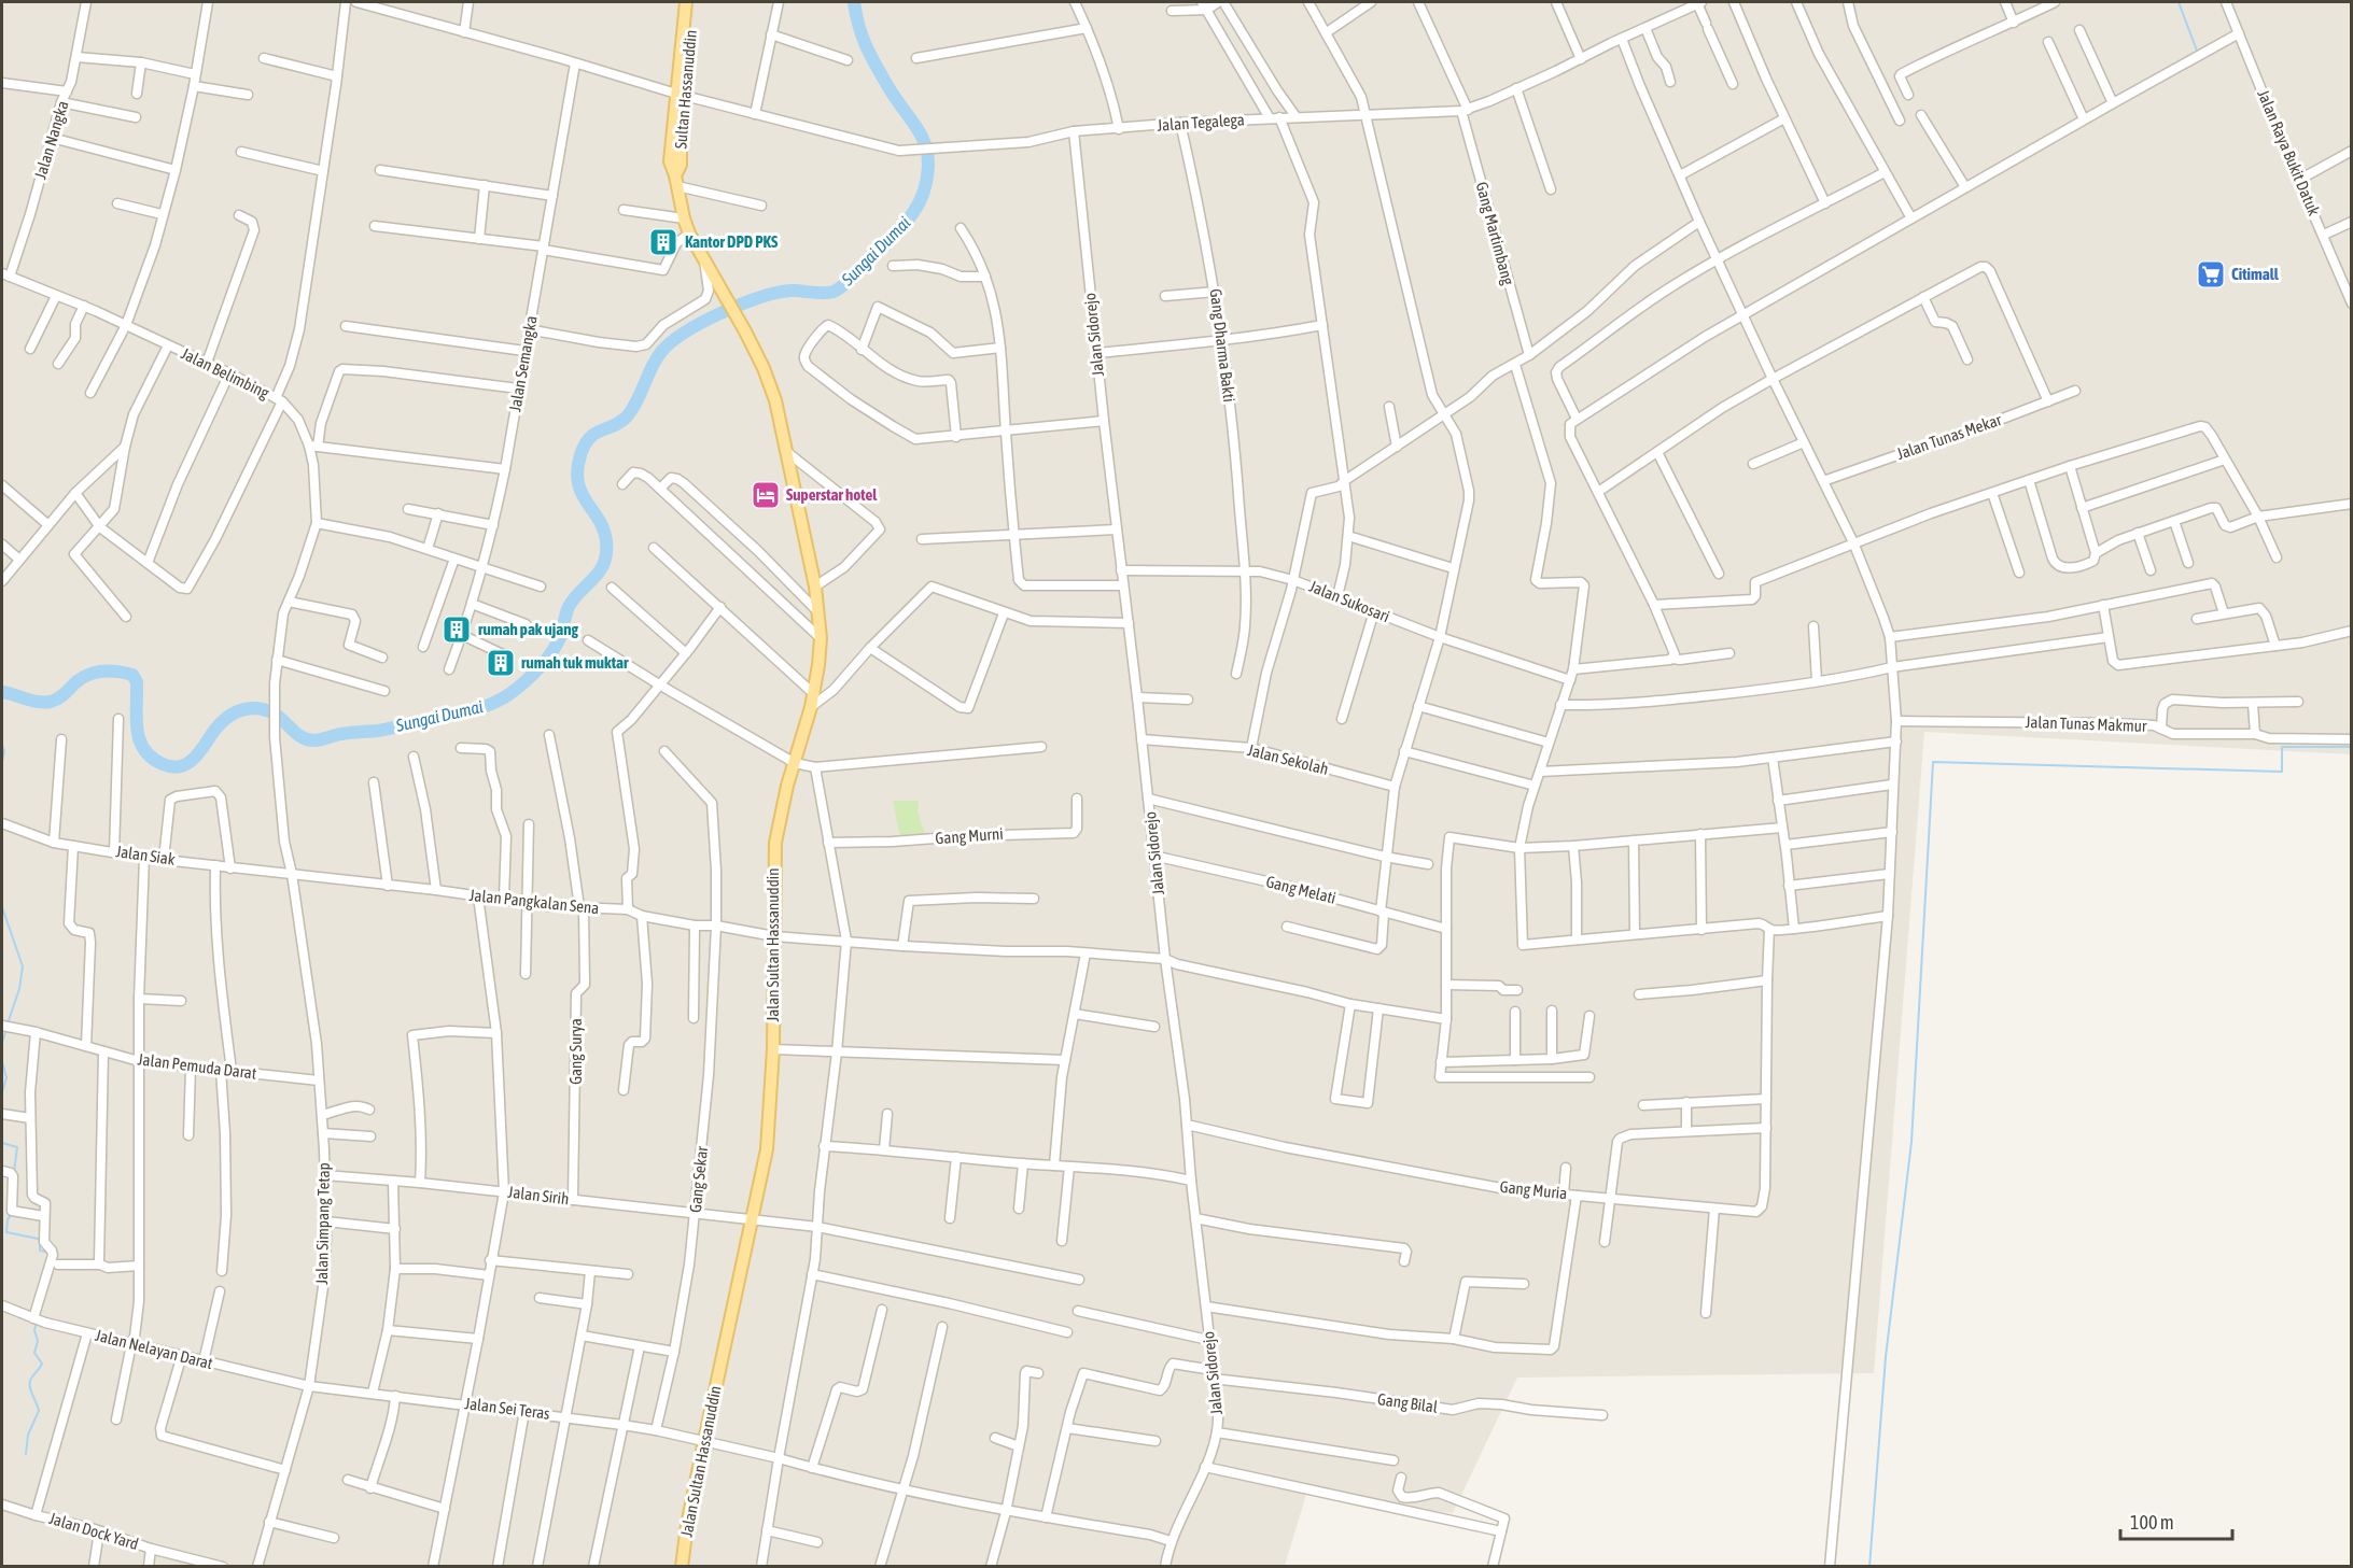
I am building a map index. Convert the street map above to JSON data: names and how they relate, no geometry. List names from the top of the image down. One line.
{"streets":{"main road":["Sultan Hassanuddin","Jalan Sultan Hassanuddin"],"street":["Jalan Tegalega","Jalan Nangka","Jalan Raya Bukit Datuk","Gang Martimbang","Jalan Sidorejo","Gang Dharma Bakti","Jalan Semangka","Jalan Belimbing","Jalan Tunas Mekar","Jalan Sukosari","Jalan Tunas Makmur","Jalan Sekolah","Gang Murni","Jalan Siak","Gang Melati","Jalan Pangkalan Sena","Gang Surya","Jalan Pemuda Darat","Gang Sekar","Gang Muria","Jalan Sirih","Jalan Simpang Tetap","Jalan Nelayan Darat","Gang Bilal","Jalan Sei Teras","Jalan Dock Yard"]},"crossings":[["Sultan Hassanuddin","Jalan Tegalega"],["Jalan Tegalega","Gang Martimbang"],["Jalan Tegalega","Jalan Sidorejo"],["Jalan Tegalega","Gang Dharma Bakti"],["Jalan Tegalega","Jalan Semangka"],["Jalan Nangka","Jalan Belimbing"],["Jalan Sidorejo","Jalan Sukosari"],["Jalan Sidorejo","Jalan Sekolah"],["Jalan Sidorejo","Gang Melati"],["Jalan Sidorejo","Jalan Pangkalan Sena"],["Jalan Sidorejo","Gang Muria"],["Jalan Sidorejo","Gang Bilal"],["Jalan Sidorejo","Jalan Sei Teras"],["Gang Dharma Bakti","Jalan Sukosari"],["Jalan Belimbing","Jalan Siak"],["Jalan Belimbing","Jalan Pangkalan Sena"],["Jalan Belimbing","Jalan Simpang Tetap"],["Jalan Siak","Jalan Pangkalan Sena"],["Jalan Siak","Jalan Simpang Tetap"],["Jalan Pangkalan Sena","Jalan Sultan Hassanuddin"],["Jalan Pangkalan Sena","Gang Surya"],["Jalan Pangkalan Sena","Gang Sekar"],["Jalan Pangkalan Sena","Jalan Simpang Tetap"],["Jalan Sultan Hassanuddin","Jalan Sirih"],["Jalan Sultan Hassanuddin","Jalan Sei Teras"],["Gang Surya","Jalan Sirih"],["Jalan Pemuda Darat","Jalan Simpang Tetap"],["Gang Sekar","Jalan Sirih"],["Gang Sekar","Jalan Sei Teras"],["Jalan Sirih","Jalan Simpang Tetap"],["Jalan Simpang Tetap","Jalan Nelayan Darat"],["Jalan Simpang Tetap","Jalan Sei Teras"],["Jalan Nelayan Darat","Jalan Sei Teras"]],"water":["Sungai Dumai"],"places":{"building":["Kantor DPD PKS","rumah pak ujang","rumah tuk muktar"],"supermarket":["Citimall"],"hotel":["Superstar hotel"]},"scale_bar":"100 m"}
